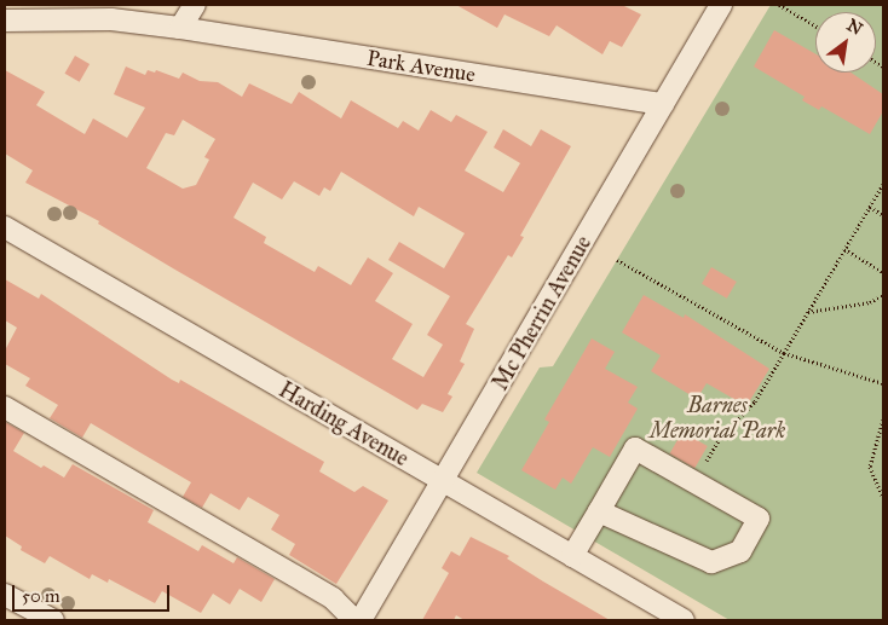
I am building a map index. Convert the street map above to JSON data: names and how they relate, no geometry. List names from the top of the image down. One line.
{"streets":{"street":["Park Avenue","Mc Pherrin Avenue","Harding Avenue"]},"crossings":[["Park Avenue","Mc Pherrin Avenue"],["Mc Pherrin Avenue","Harding Avenue"]],"parks":["Barnes Memorial Park"],"scale_bar":"50 m","north":"top right"}
